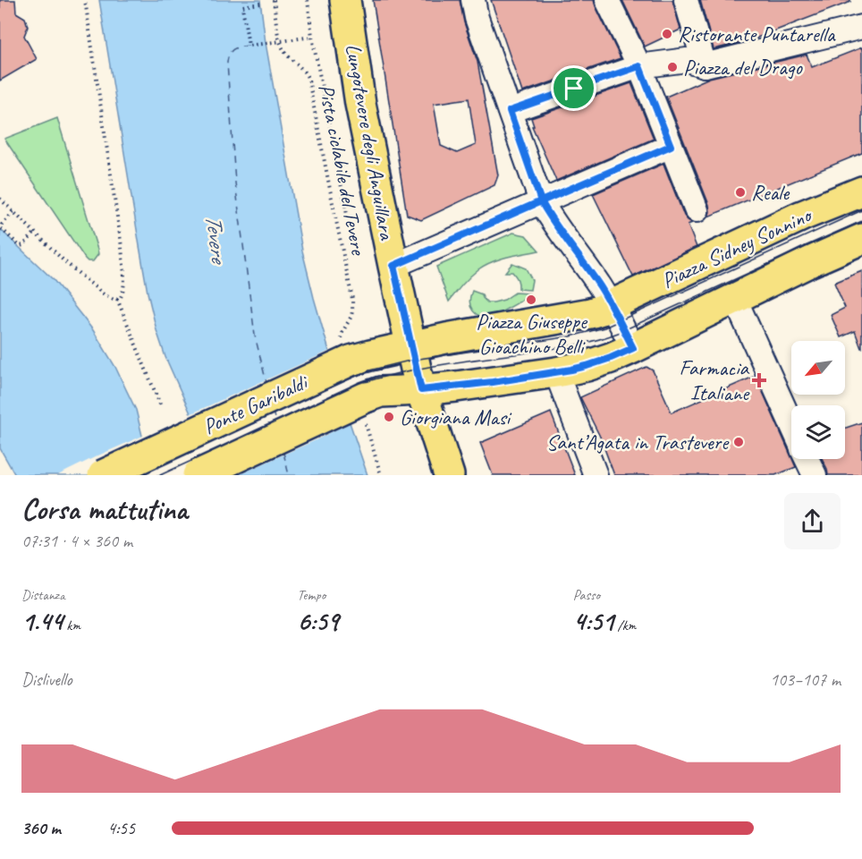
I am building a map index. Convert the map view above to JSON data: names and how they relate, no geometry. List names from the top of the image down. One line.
{"streets":{"main road":["Lungotevere degli Anguillara","Piazza Sidney Sonnino","Ponte Garibaldi"],"path":["Pista ciclabile del Tevere"]},"crossings":[["Lungotevere degli Anguillara","Ponte Garibaldi"],["Pista ciclabile del Tevere","Ponte Garibaldi"]],"water":["Tevere"],"places":{"other":["Ristorante Puntarella","Piazza del Drago","Reale","Piazza Giuseppe Gioachino Belli","Giorgiana Masi","Sant’Agata in Trastevere"],"health":["Farmacia Italiane"]},"north":"bottom left","page":{"heading":["Corsa mattutina","07:31 · 4 × 360 m"],"stats":[["Distanza","1.44 km"],["Tempo","6:59"],["Passo","4:51 /km"]],"chart":["Dislivello","103–107 m"],"list":[{"name":"360 m","note":"4:55"}]}}
